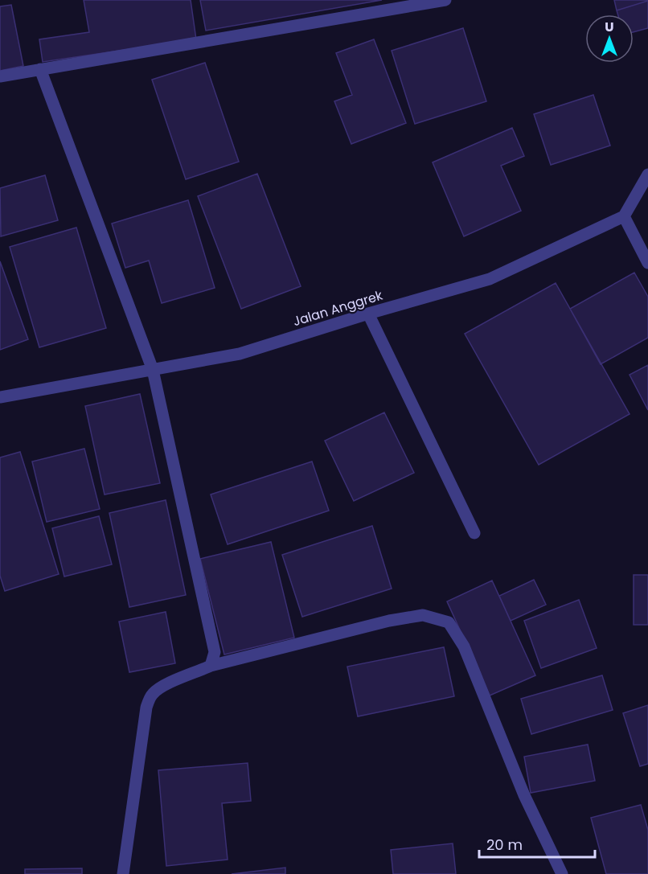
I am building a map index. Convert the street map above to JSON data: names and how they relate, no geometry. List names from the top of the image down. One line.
{"streets":{"street":["Jalan Anggrek"]},"scale_bar":"20 m","north":"top"}
